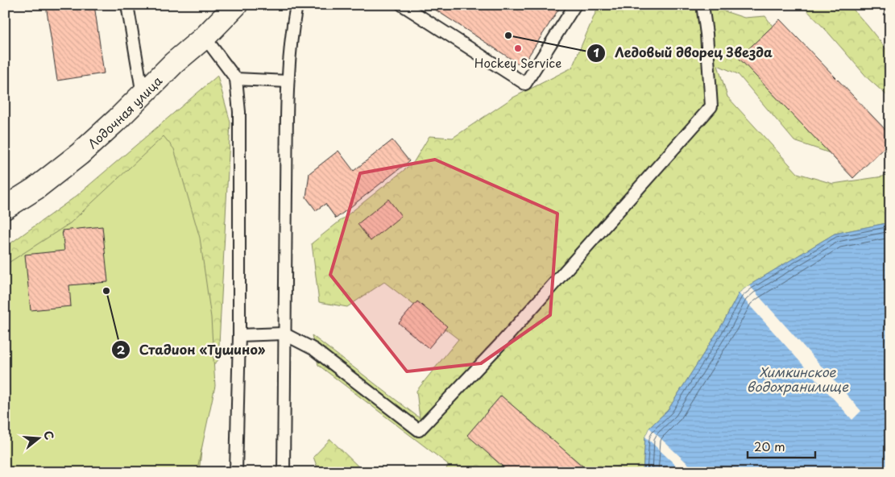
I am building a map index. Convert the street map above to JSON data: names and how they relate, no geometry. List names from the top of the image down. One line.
{"streets":{"street":["Лодочная улица"]},"water":["Химкинское водохранилище"],"places":["Ледовый дворец Звезда","Hockey Service","Стадион «Тушино»"],"scale_bar":"20 m","north":"right"}
